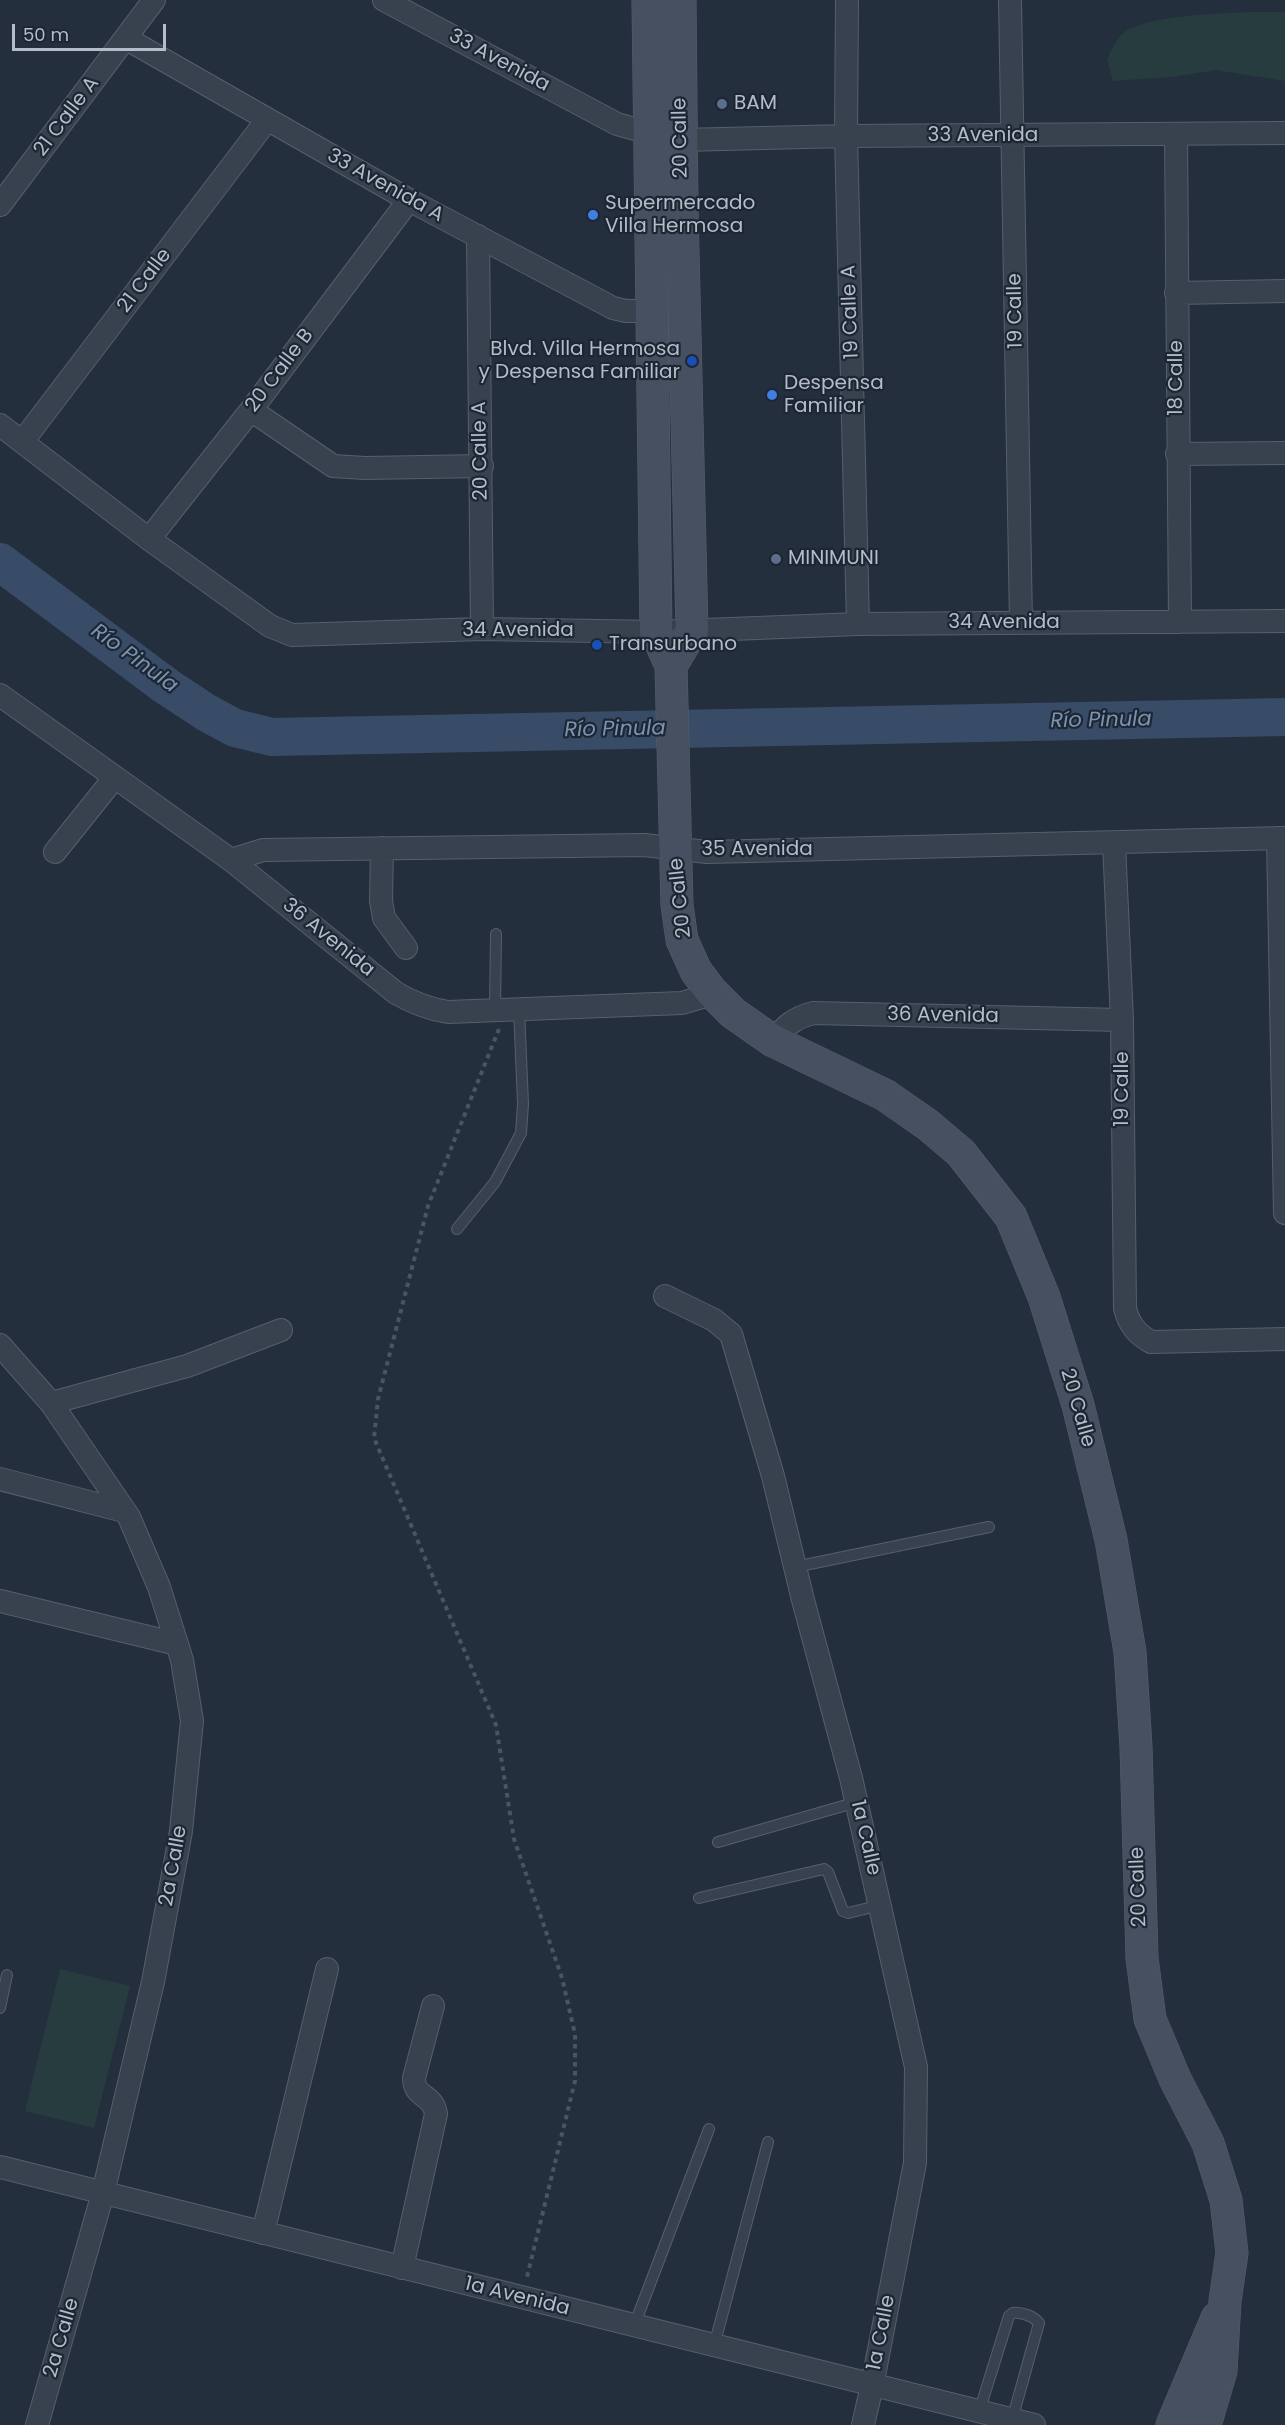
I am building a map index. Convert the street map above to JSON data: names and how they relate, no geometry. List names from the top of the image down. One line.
{"streets":{"main road":["20 Calle"],"street":["33 Avenida","21 Calle A","33 Avenida A","21 Calle","19 Calle","19 Calle A","20 Calle B","18 Calle","20 Calle A","34 Avenida","35 Avenida","36 Avenida","1a Calle","2a Calle","1a Avenida"]},"crossings":[["33 Avenida","20 Calle"],["33 Avenida","19 Calle"],["33 Avenida","19 Calle A"],["33 Avenida","18 Calle"],["21 Calle A","33 Avenida A"],["20 Calle","33 Avenida A"],["20 Calle","34 Avenida"],["20 Calle","35 Avenida"],["20 Calle","36 Avenida"],["33 Avenida A","21 Calle"],["33 Avenida A","20 Calle B"],["33 Avenida A","20 Calle A"],["21 Calle","34 Avenida"],["19 Calle","34 Avenida"],["19 Calle","35 Avenida"],["19 Calle","36 Avenida"],["19 Calle A","34 Avenida"],["20 Calle B","34 Avenida"],["18 Calle","34 Avenida"],["20 Calle A","34 Avenida"],["35 Avenida","36 Avenida"],["1a Calle","1a Avenida"],["2a Calle","1a Avenida"]],"water":["Río Pinula"],"places":["BAM","Supermercado Villa Hermosa","Blvd. Villa Hermosa y Despensa Familiar","Despensa Familiar","MINIMUNI","Transurbano"],"scale_bar":"50 m"}
